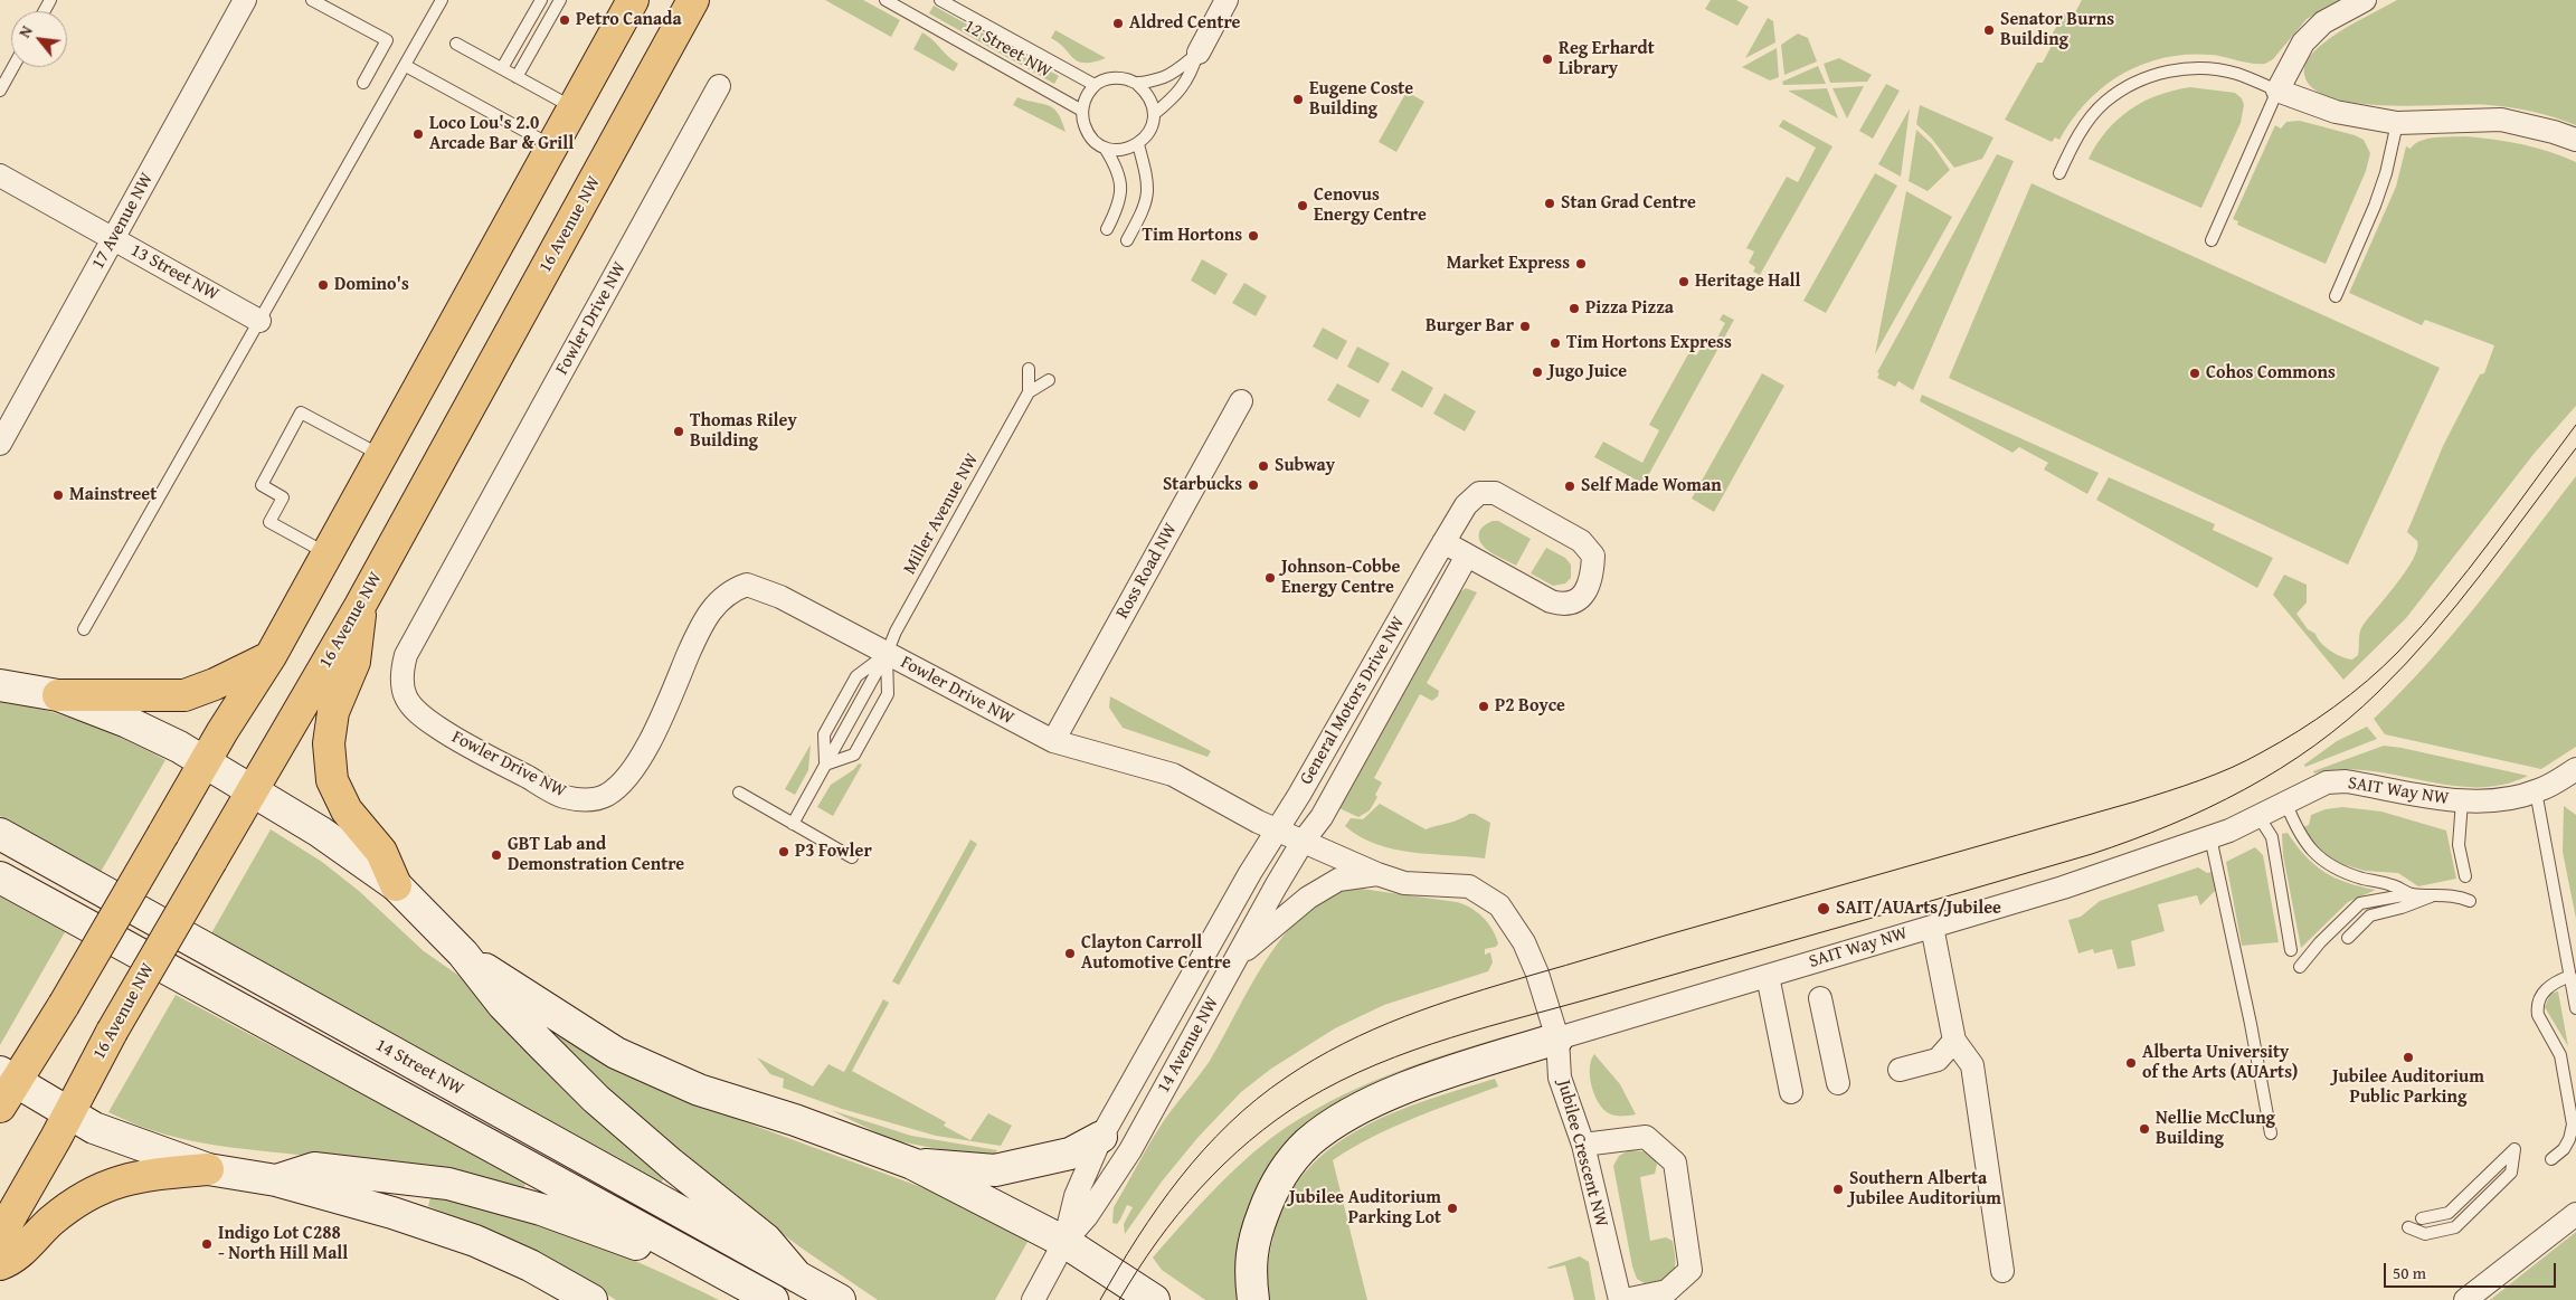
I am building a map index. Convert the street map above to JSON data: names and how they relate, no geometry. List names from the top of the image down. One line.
{"streets":{"highway":["16 Avenue NW"],"main road":["14 Street NW"],"street":["17 Avenue NW","13 Street NW","Fowler Drive NW","Ross Road NW","General Motors Drive NW","SAIT Way NW","14 Avenue NW","Jubilee Crescent NW"],"lane":["12 Street NW","Miller Avenue NW"]},"crossings":[["17 Avenue NW","13 Street NW"],["Fowler Drive NW","Miller Avenue NW"],["Fowler Drive NW","Ross Road NW"],["Fowler Drive NW","General Motors Drive NW"],["Fowler Drive NW","14 Avenue NW"],["General Motors Drive NW","14 Avenue NW"],["SAIT Way NW","Jubilee Crescent NW"]],"places":["Petro Canada","Aldred Centre","Senator Burns Building","Reg Erhardt Library","Eugene Coste Building","Loco Lou's 2.0 Arcade Bar & Grill","Stan Grad Centre","Cenovus Energy Centre","Tim Hortons","Market Express","Heritage Hall","Domino's","Pizza Pizza","Burger Bar","Tim Hortons Express","Jugo Juice","Cohos Commons","Thomas Riley Building","Subway","Starbucks","Self Made Woman","Mainstreet","Johnson-Cobbe Energy Centre","P2 Boyce","P3 Fowler","GBT Lab and Demonstration Centre","SAIT/AUArts/Jubilee","Clayton Carroll Automotive Centre","Jubilee Auditorium Public Parking","Alberta University of the Arts (AUArts)","Nellie McClung Building","Southern Alberta Jubilee Auditorium","Jubilee Auditorium Parking Lot","Indigo Lot C288 - North Hill Mall"],"scale_bar":"50 m","north":"top left"}
